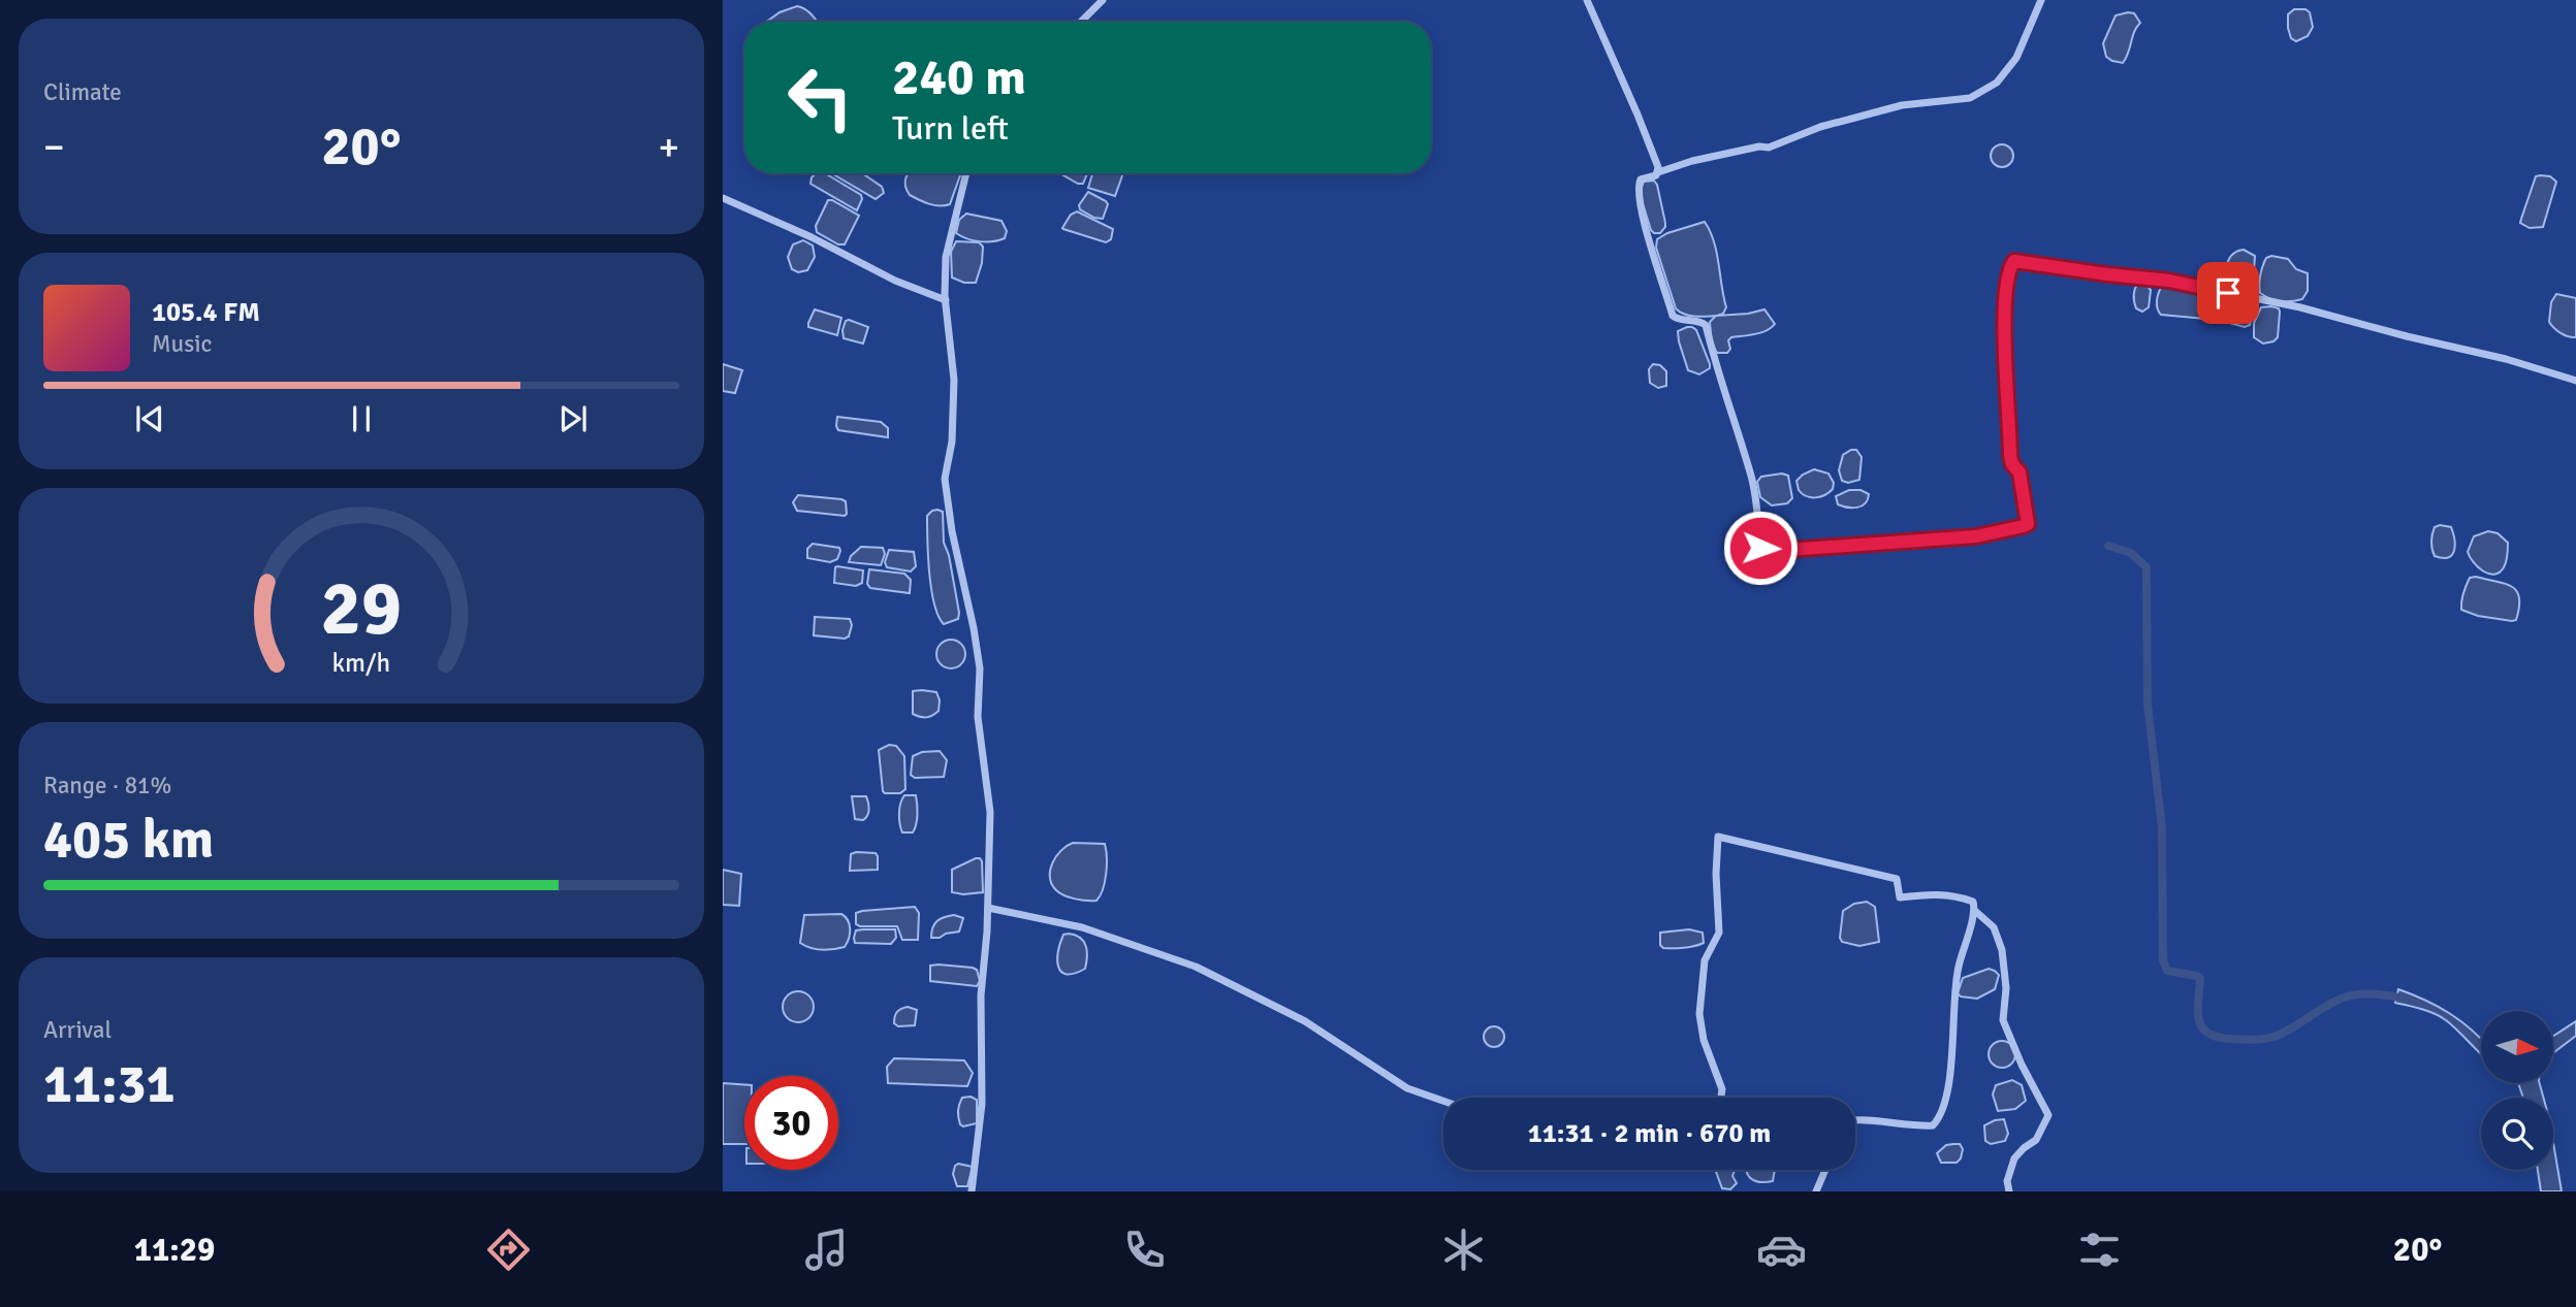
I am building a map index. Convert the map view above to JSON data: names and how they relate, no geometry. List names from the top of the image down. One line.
{"north":"right","page":{"tile":["Climate",["Range · 81%","405 km"],["Arrival","11:31"]],"turn":["240 m","Turn left"],"heat":["−","20°","+"],"song":["105.4 FM","Music"],"limit":"30","trip":"11:31 · 2 min · 670 m","tabs":["11:29","20°"],"gauge":["29","km/h"]}}
